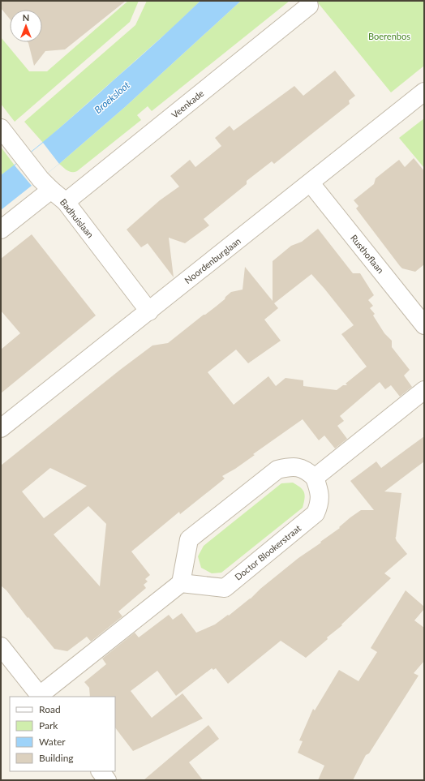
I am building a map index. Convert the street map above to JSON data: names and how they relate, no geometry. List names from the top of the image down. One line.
{"streets":{"street":["Veenkade","Badhuislaan","Rusthoflaan","Noordenburglaan","Doctor Blookerstraat"]},"crossings":[["Veenkade","Badhuislaan"],["Badhuislaan","Noordenburglaan"],["Rusthoflaan","Noordenburglaan"]],"water":["Broeksloot"],"parks":["Boerenbos"],"legend":["Road","Park","Water","Building"],"north":"top"}
